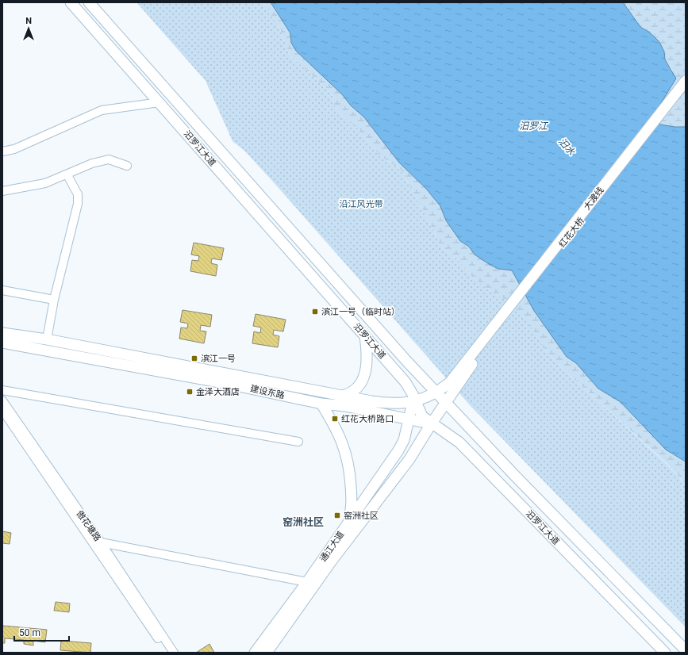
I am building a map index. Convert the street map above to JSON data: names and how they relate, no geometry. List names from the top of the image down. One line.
{"streets":{"main road":["汨罗江大道","大渡线","红花大桥","建设东路","通江大道"],"street":["傲花塘路"]},"crossings":[["汨罗江大道","建设东路"],["汨罗江大道","通江大道"],["大渡线","红花大桥"],["大渡线","建设东路"],["红花大桥","建设东路"],["建设东路","通江大道"]],"districts":["窑洲社区"],"water":["汨罗江","汨水"],"parks":["沿江风光带"],"places":{"transit":["滨江一号（临时站）","滨江一号","金泽大酒店","红花大桥路口","窑洲社区"]},"scale_bar":"50 m","north":"top"}
